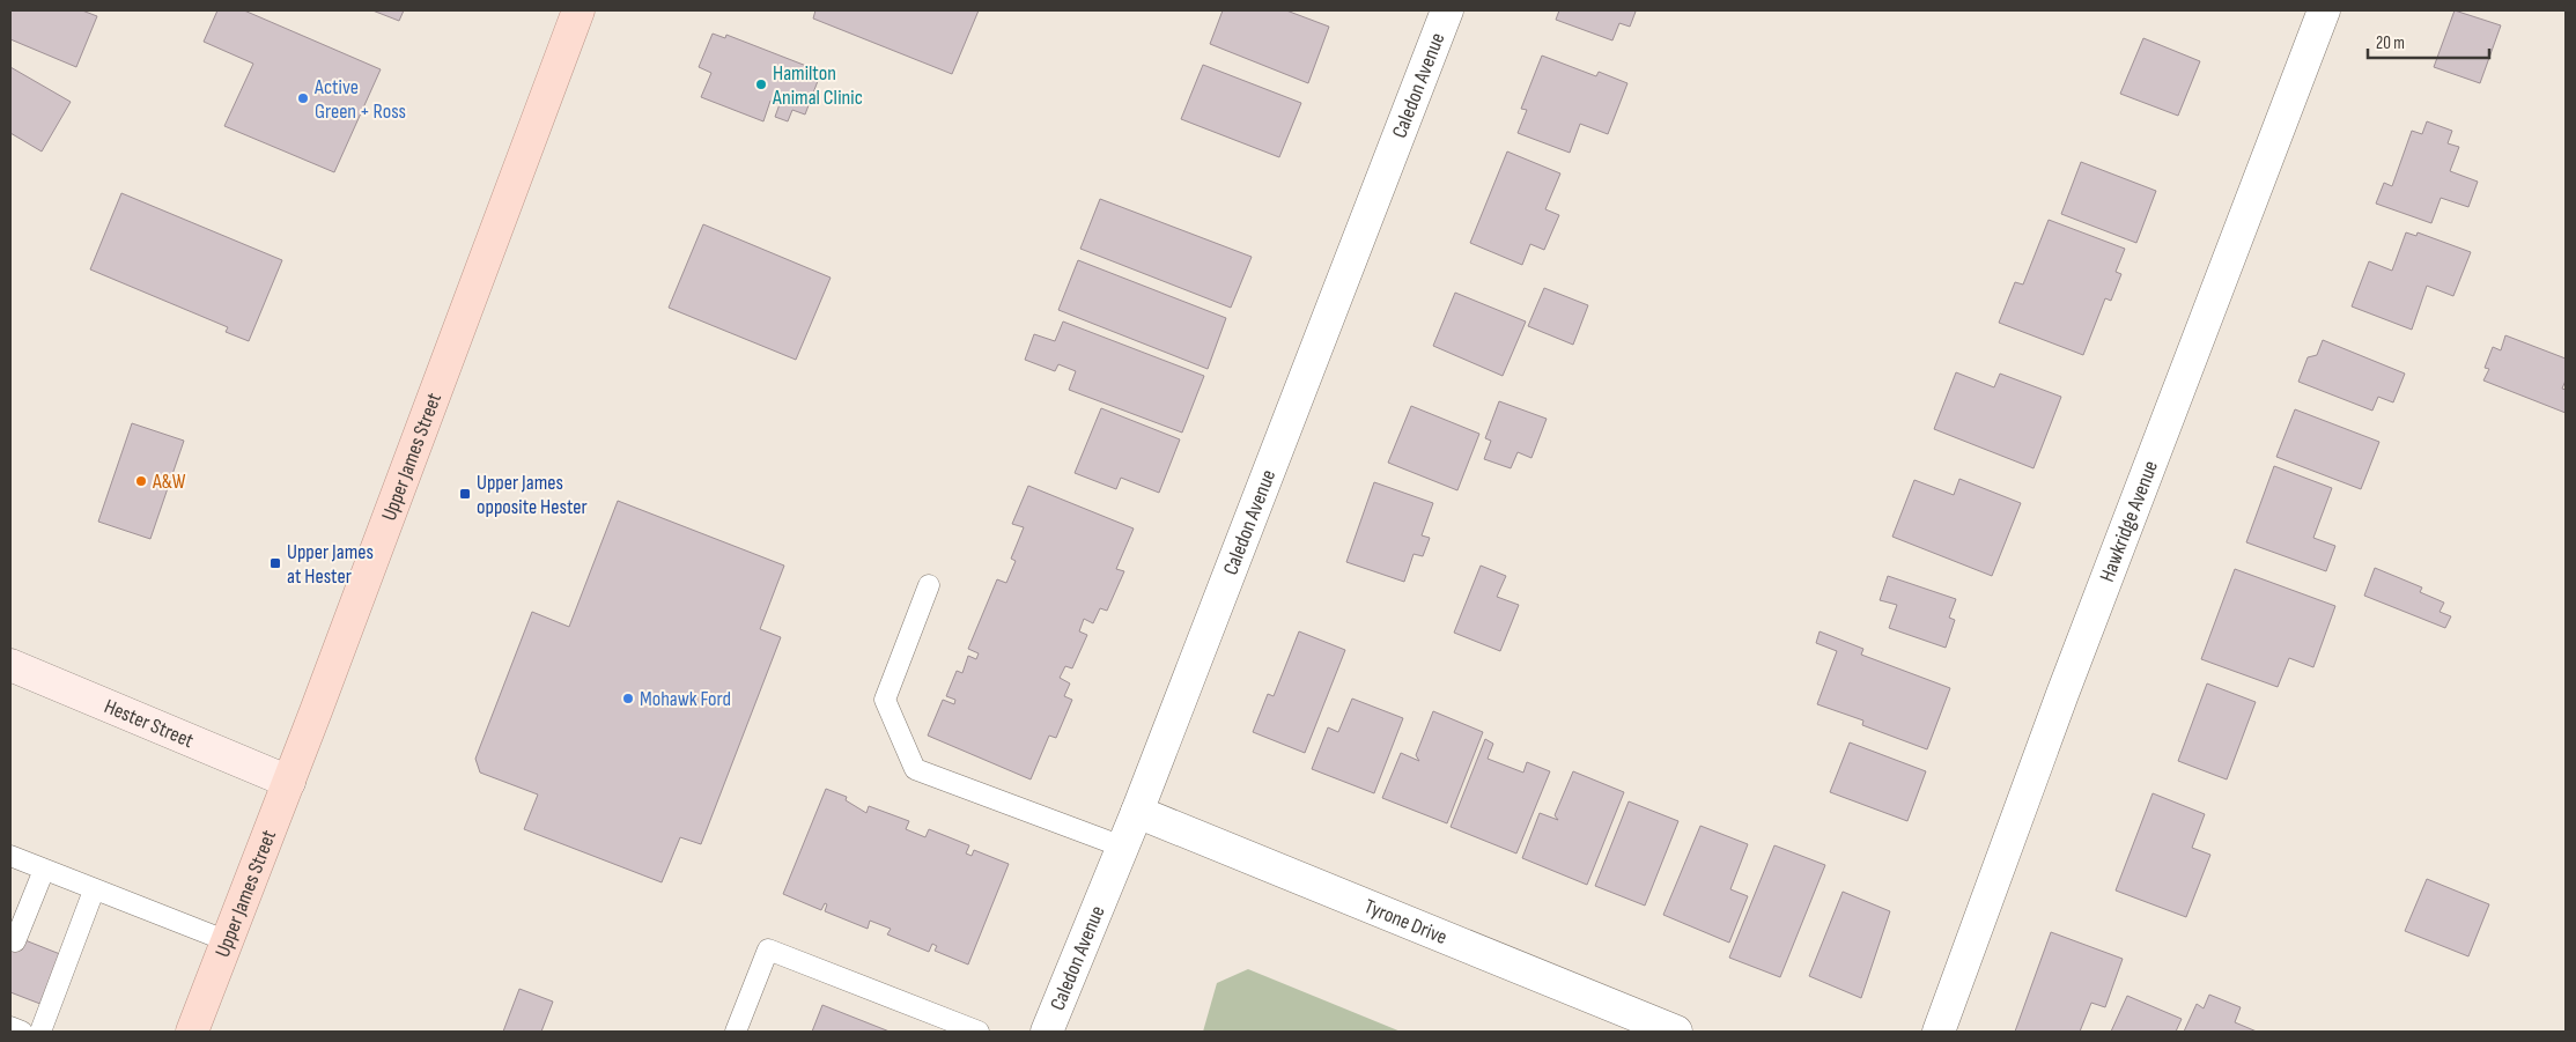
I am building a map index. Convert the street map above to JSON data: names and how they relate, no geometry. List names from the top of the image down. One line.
{"streets":{"main road":["Upper James Street"],"street":["Caledon Avenue","Hawkridge Avenue","Hester Street","Tyrone Drive"]},"crossings":[["Caledon Avenue","Tyrone Drive"],["Upper James Street","Hester Street"]],"places":{"other":["Hamilton Animal Clinic","Active Green + Ross","A&W","Mohawk Ford"],"transit":["Upper James opposite Hester","Upper James at Hester"]},"scale_bar":"20 m"}
